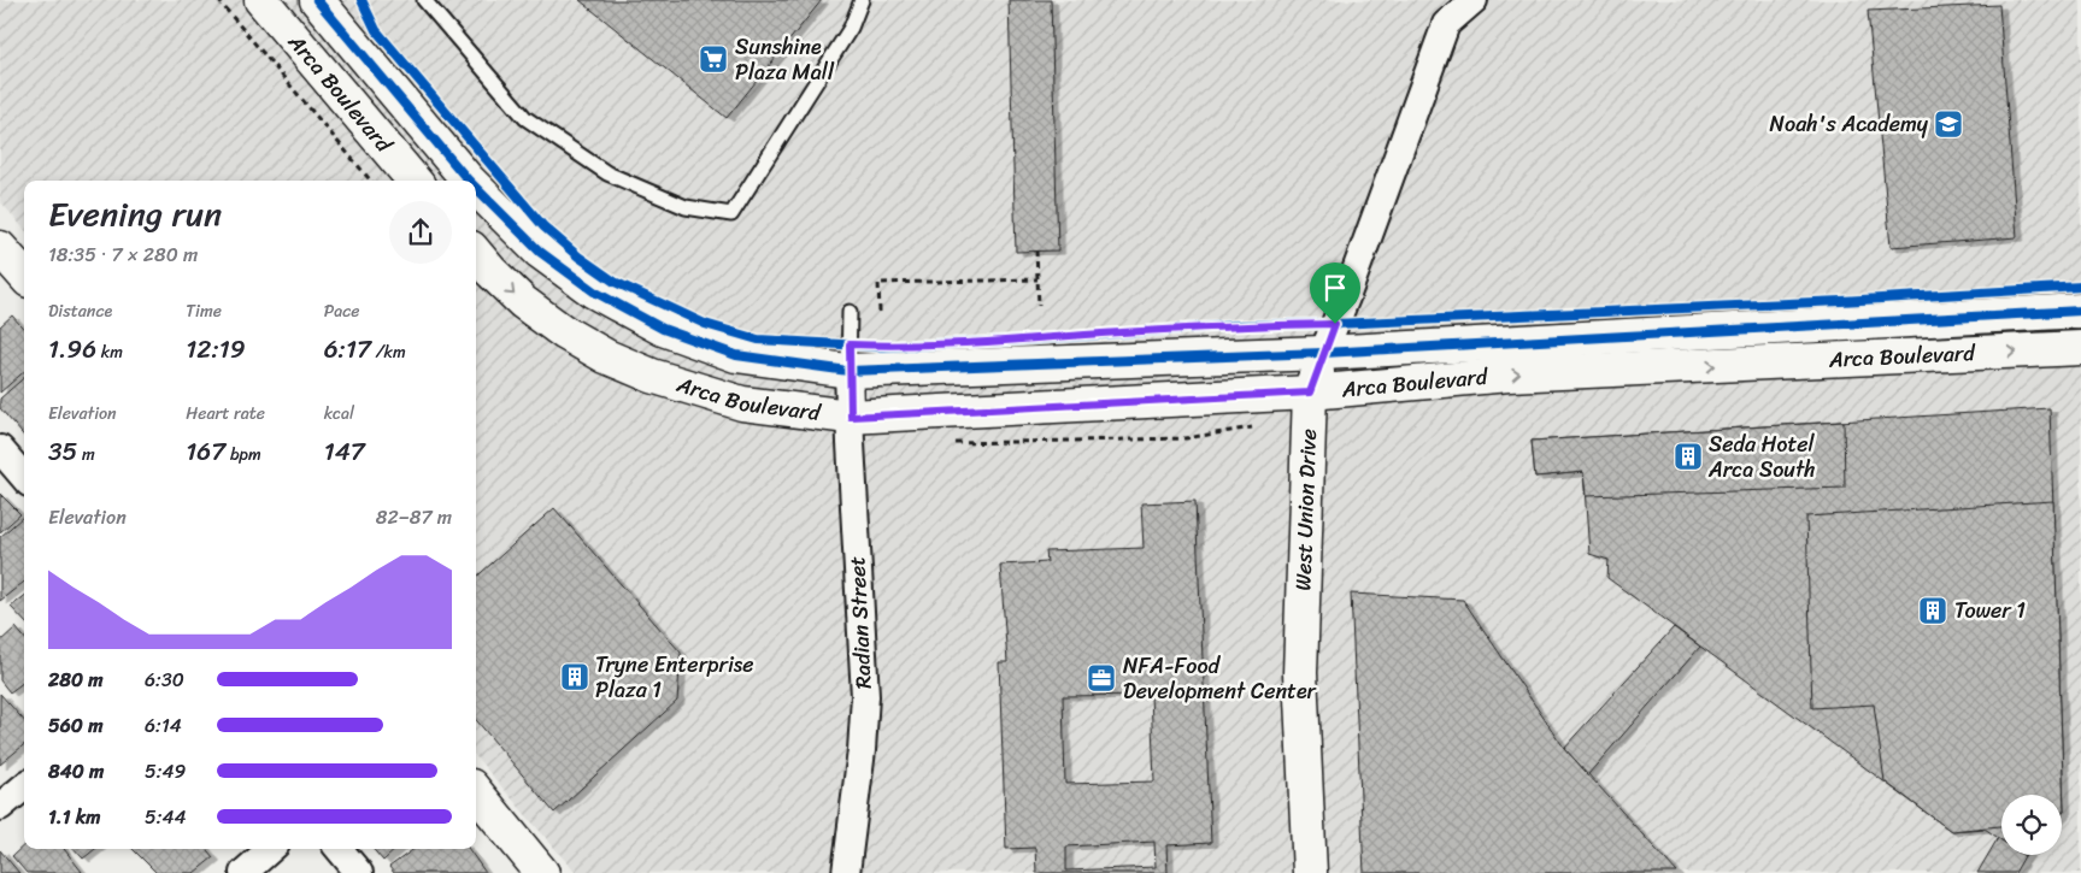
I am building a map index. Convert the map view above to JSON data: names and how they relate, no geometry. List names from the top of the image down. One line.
{"streets":{"street":["Arca Boulevard","West Union Drive","Radian Street"]},"crossings":[["Arca Boulevard","West Union Drive"],["Arca Boulevard","Radian Street"]],"places":{"supermarket":["Sunshine Plaza Mall"],"school or university":["Noah's Academy"],"building":["Seda Hotel Arca South","Tower 1","Tryne Enterprise Plaza 1"],"office":["NFA-Food Development Center"]},"page":{"heading":["Evening run","18:35 · 7 × 280 m"],"stats":[["Distance","1.96 km"],["Time","12:19"],["Pace","6:17 /km"],["Elevation","35 m"],["Heart rate","167 bpm"],["kcal","147"]],"chart":["Elevation","82–87 m"],"list":[{"name":"280 m","note":"6:30"},{"name":"560 m","note":"6:14"},{"name":"840 m","note":"5:49"},{"name":"1.1 km","note":"5:44"}]}}
